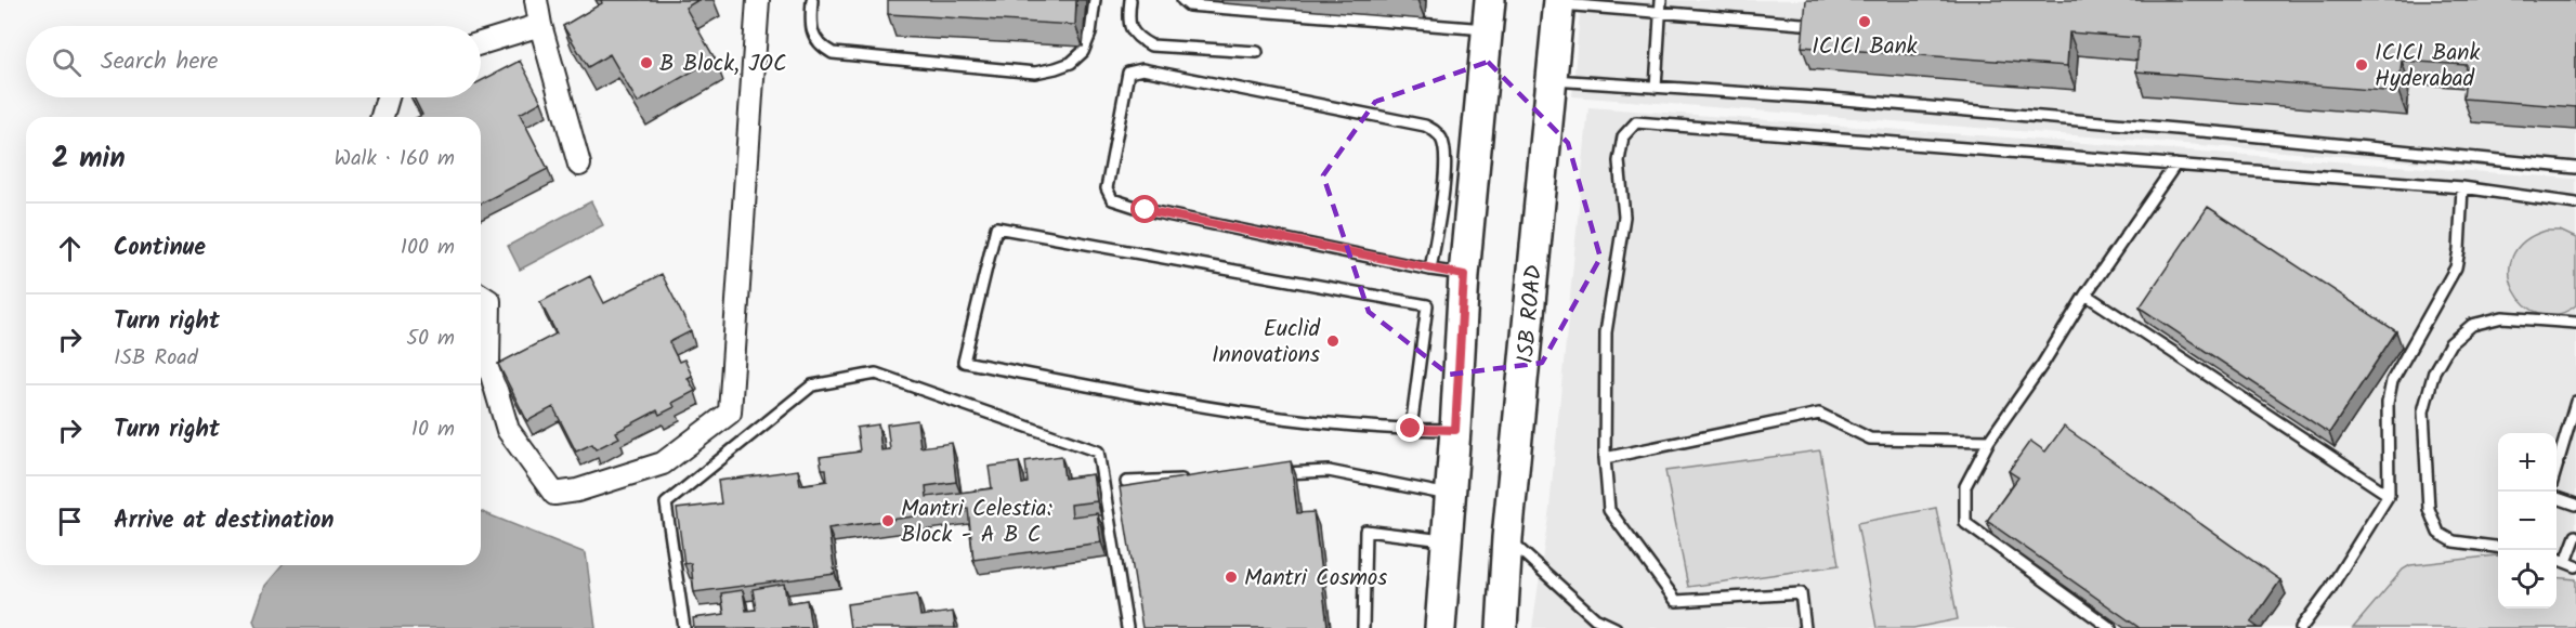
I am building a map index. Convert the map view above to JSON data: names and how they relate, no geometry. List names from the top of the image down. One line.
{"streets":{"main road":["ISB ROAD"]},"places":["ICICI Bank","B Block, JOC","ICICI Bank Hyderabad","Euclid Innovations","Mantri Celestia: Block - A B C","Mantri Cosmos"],"page":{"search":"Search here","heading":["2 min","Walk · 160 m"],"list":[["Continue","100 m"],["Turn right","ISB Road","50 m"],["Turn right","10 m"],"Arrive at destination"],"map_buttons":["+","−"]}}
